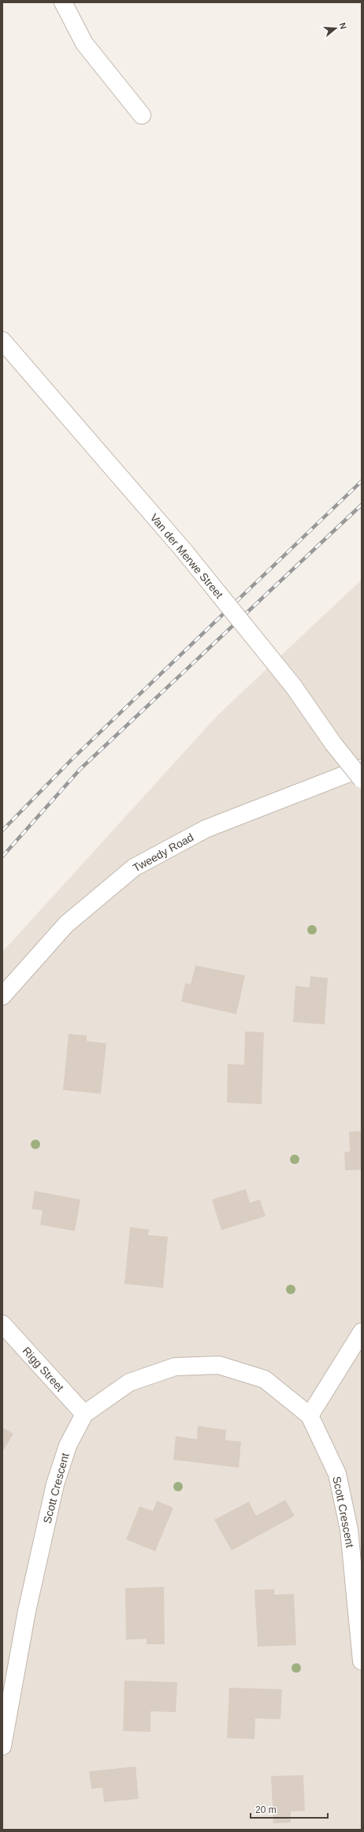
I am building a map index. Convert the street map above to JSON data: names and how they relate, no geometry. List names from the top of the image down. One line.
{"streets":{"street":["Van der Merwe Street","Tweedy Road","Rigg Street","Scott Crescent"]},"crossings":[["Rigg Street","Scott Crescent"]],"scale_bar":"20 m","north":"right"}
